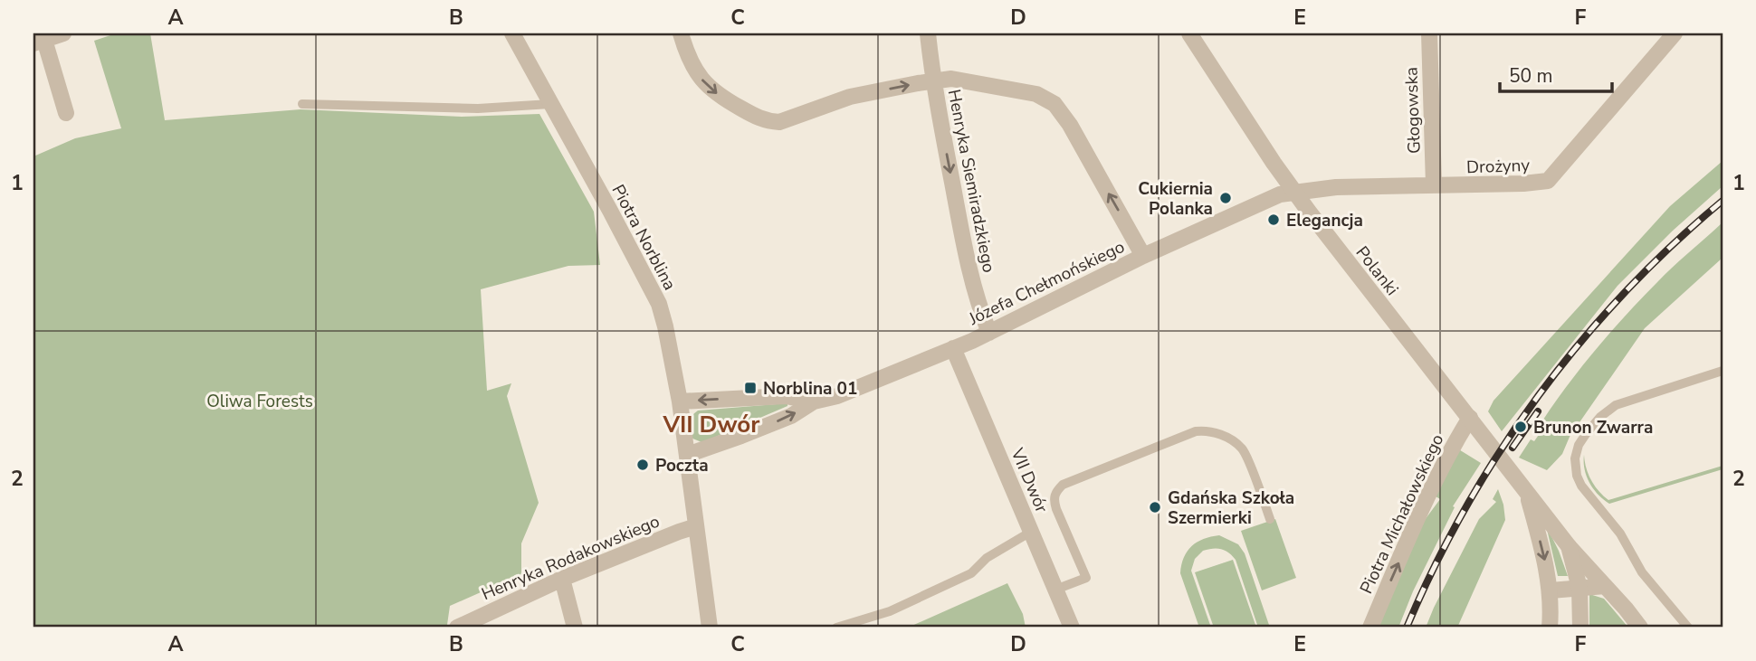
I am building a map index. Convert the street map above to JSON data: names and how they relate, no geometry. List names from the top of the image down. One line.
{"streets":{"street":["Głogowska","Drożyny","Henryka Siemiradzkiego","Piotra Norblina","Polanki","Józefa Chełmońskiego","VII Dwór","Piotra Michałowskiego","Henryka Rodakowskiego"]},"crossings":[["Głogowska","Drożyny"],["Drożyny","Polanki"],["Drożyny","Józefa Chełmońskiego"],["Henryka Siemiradzkiego","Józefa Chełmońskiego"],["Piotra Norblina","Józefa Chełmońskiego"],["Piotra Norblina","Henryka Rodakowskiego"],["Polanki","Józefa Chełmońskiego"],["Polanki","Piotra Michałowskiego"],["Józefa Chełmońskiego","VII Dwór"]],"one_way":["Henryka Siemiradzkiego","Piotra Michałowskiego"],"districts":["VII Dwór"],"parks":["Oliwa Forests"],"places":{"other":["Cukiernia Polanka","Elegancja","Brunon Zwarra","Poczta","Gdańska Szkoła Szermierki"],"transit":["Norblina 01"]},"scale_bar":"50 m","grid":{"columns":["A","B","C","D","E","F"],"rows":["1","2"]}}
